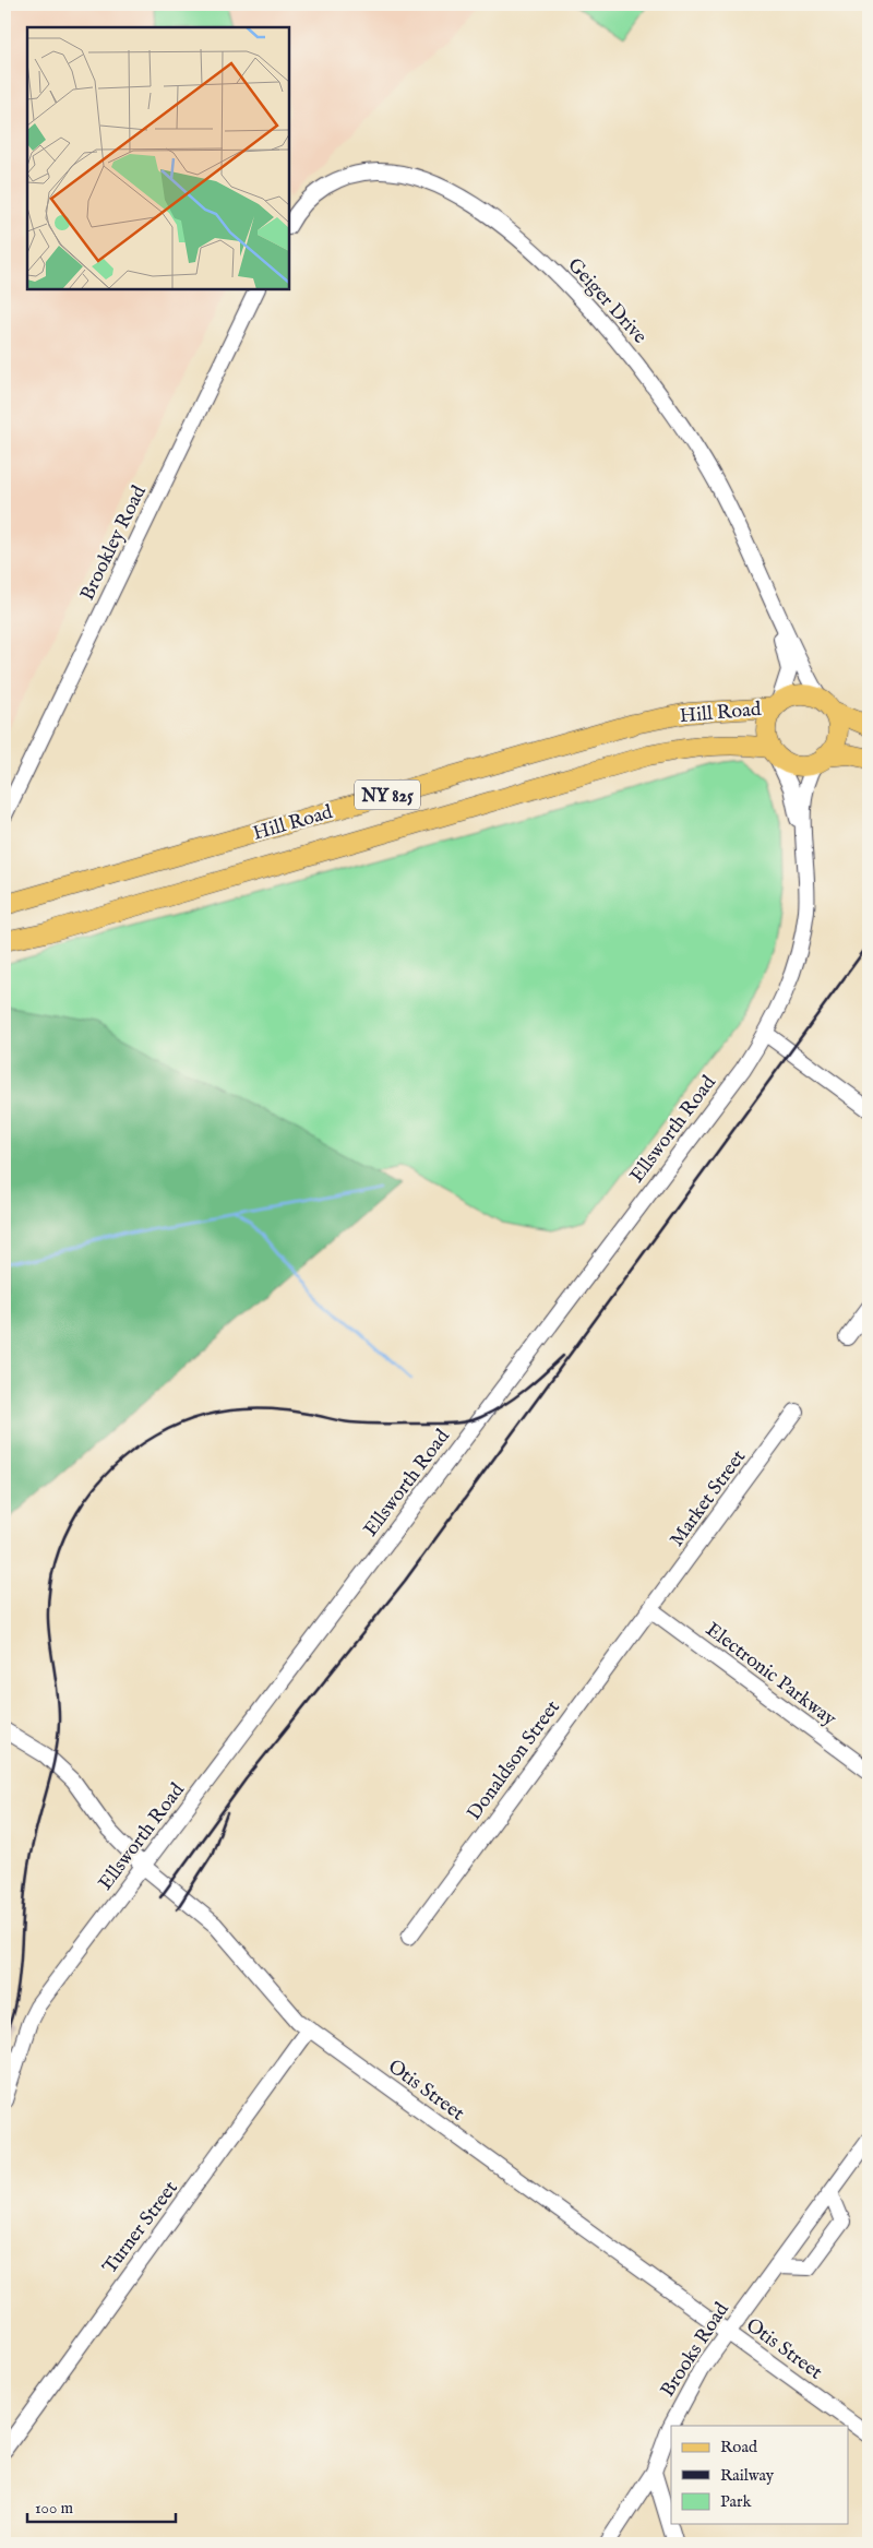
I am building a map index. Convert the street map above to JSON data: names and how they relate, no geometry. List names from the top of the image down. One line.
{"streets":{"main road":["Hill Road","NY 825"],"street":["Geiger Drive","Brookley Road","Ellsworth Road","Market Street","Electronic Parkway","Donaldson Street","Otis Street","Turner Street","Brooks Road"]},"crossings":[["Geiger Drive","Hill Road"],["Geiger Drive","NY 825"],["Geiger Drive","Ellsworth Road"],["Hill Road","NY 825"],["Hill Road","Ellsworth Road"],["NY 825","Ellsworth Road"],["Ellsworth Road","Otis Street"],["Market Street","Electronic Parkway"],["Market Street","Donaldson Street"],["Electronic Parkway","Donaldson Street"],["Otis Street","Turner Street"],["Otis Street","Brooks Road"]],"legend":["Road","Railway","Park"],"scale_bar":"100 m"}
